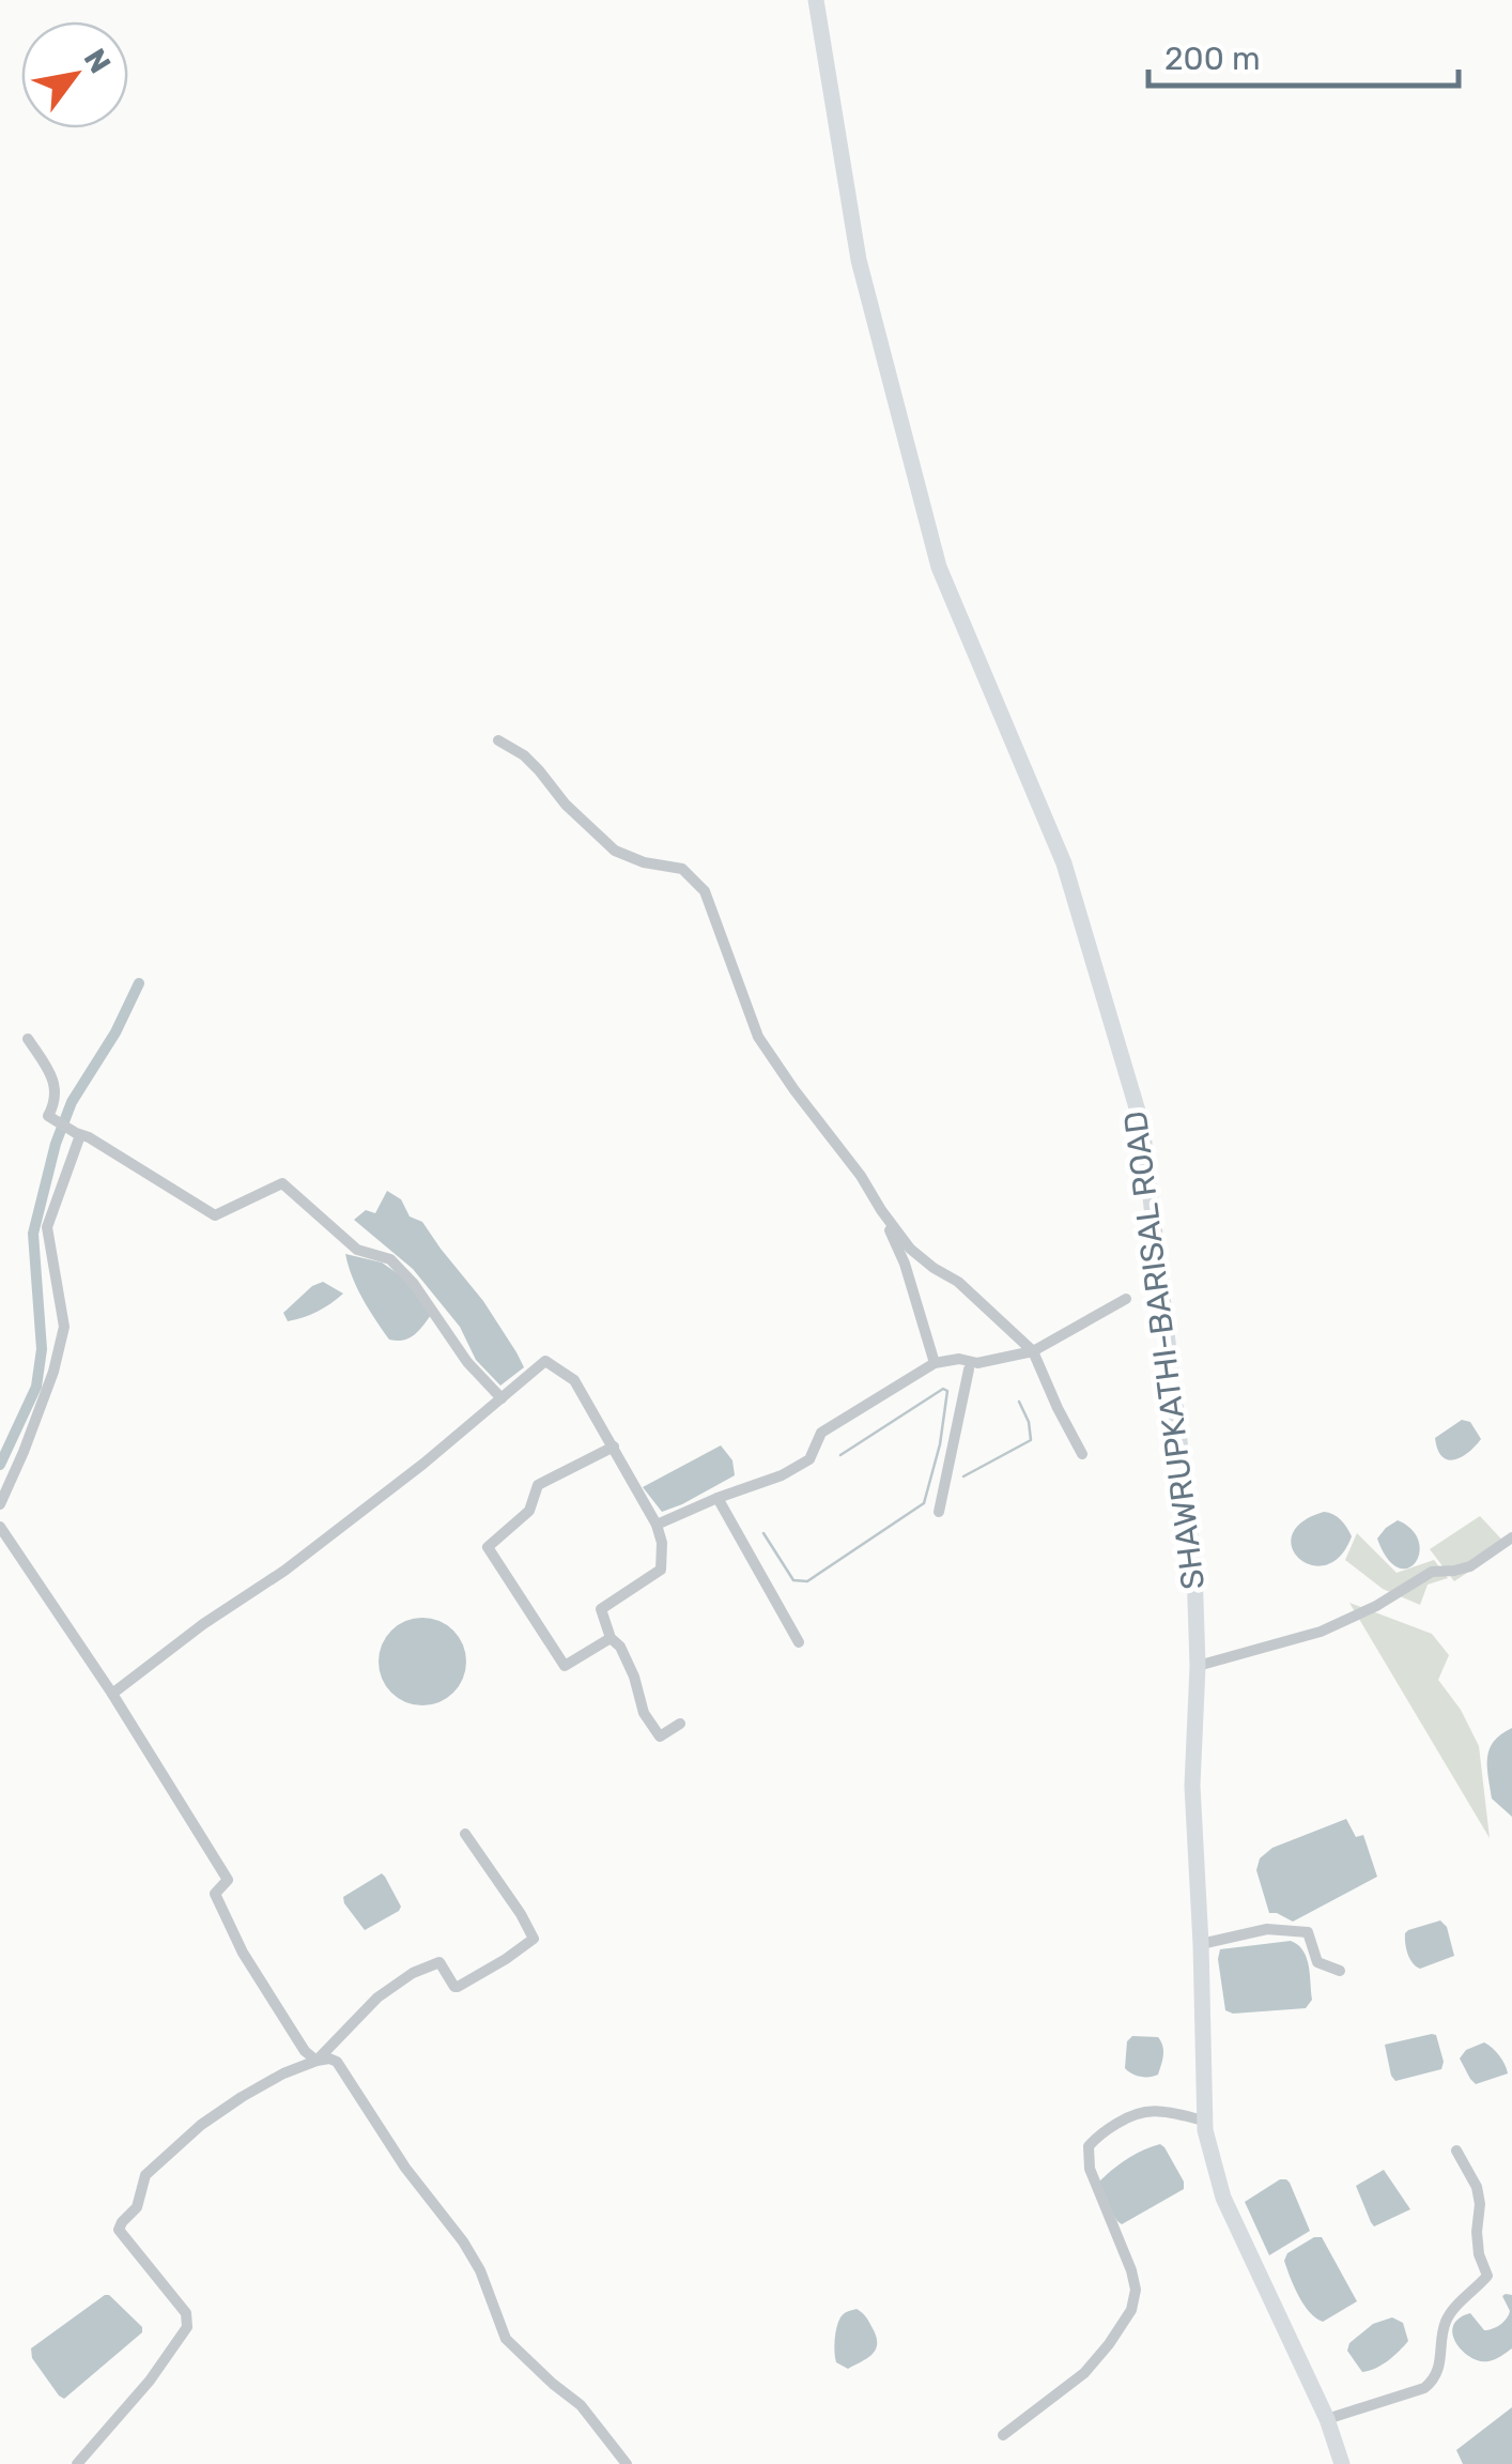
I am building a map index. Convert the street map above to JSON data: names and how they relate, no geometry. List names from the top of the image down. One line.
{"streets":{"main road":["SHAWRUPKATHI-BARISAL ROAD"]},"scale_bar":"200 m","north":"top right"}
